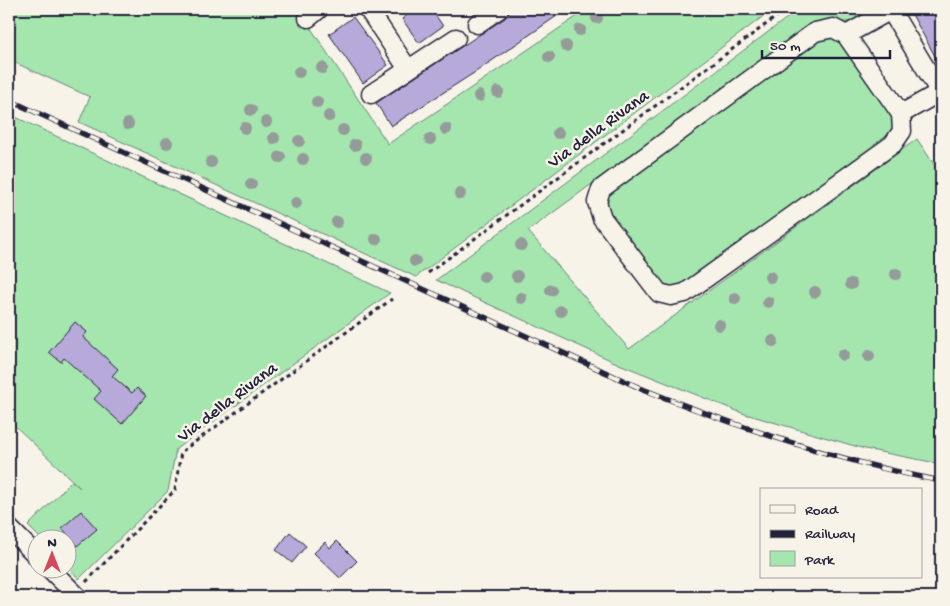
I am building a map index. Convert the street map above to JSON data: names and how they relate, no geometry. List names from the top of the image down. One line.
{"streets":{"path":["Via della Rivana"]},"legend":["Road","Railway","Park"],"scale_bar":"50 m","north":"top"}
